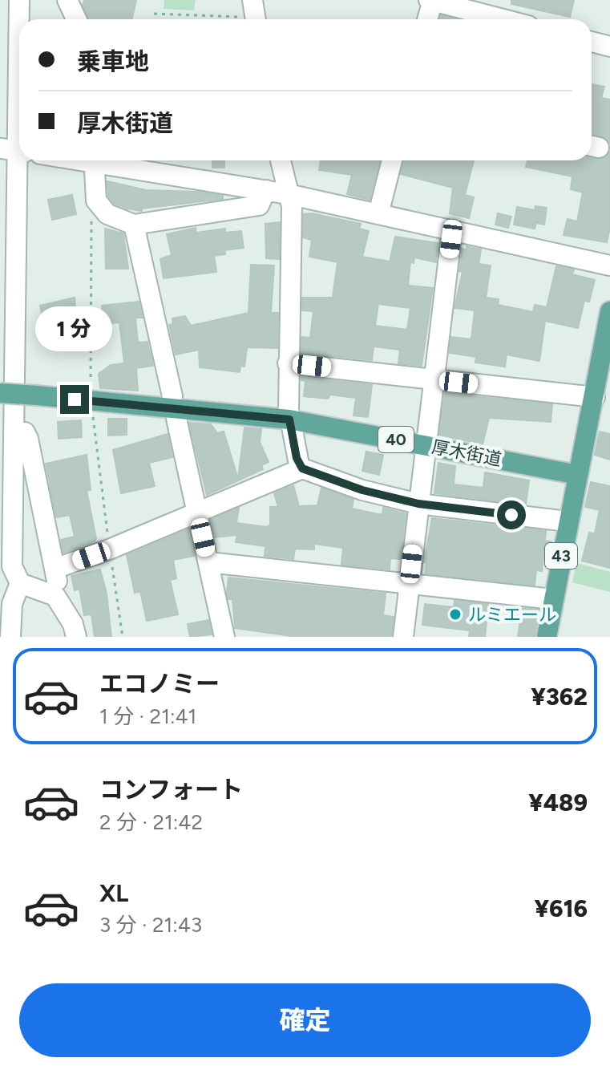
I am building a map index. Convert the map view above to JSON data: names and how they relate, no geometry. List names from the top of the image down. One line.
{"streets":{"main road":["40","厚木街道","43"]},"crossings":[["厚木街道","43"]],"places":["ルミエール"],"page":{"banner":["乗車地","厚木街道"],"bubble":"1 分","list":[{"name":"エコノミー","note":"1 分 · 21:41","value":"¥362"},{"name":"コンフォート","note":"2 分 · 21:42","value":"¥489"},{"name":"XL","note":"3 分 · 21:43","value":"¥616"}],"buttons":"確定"}}
